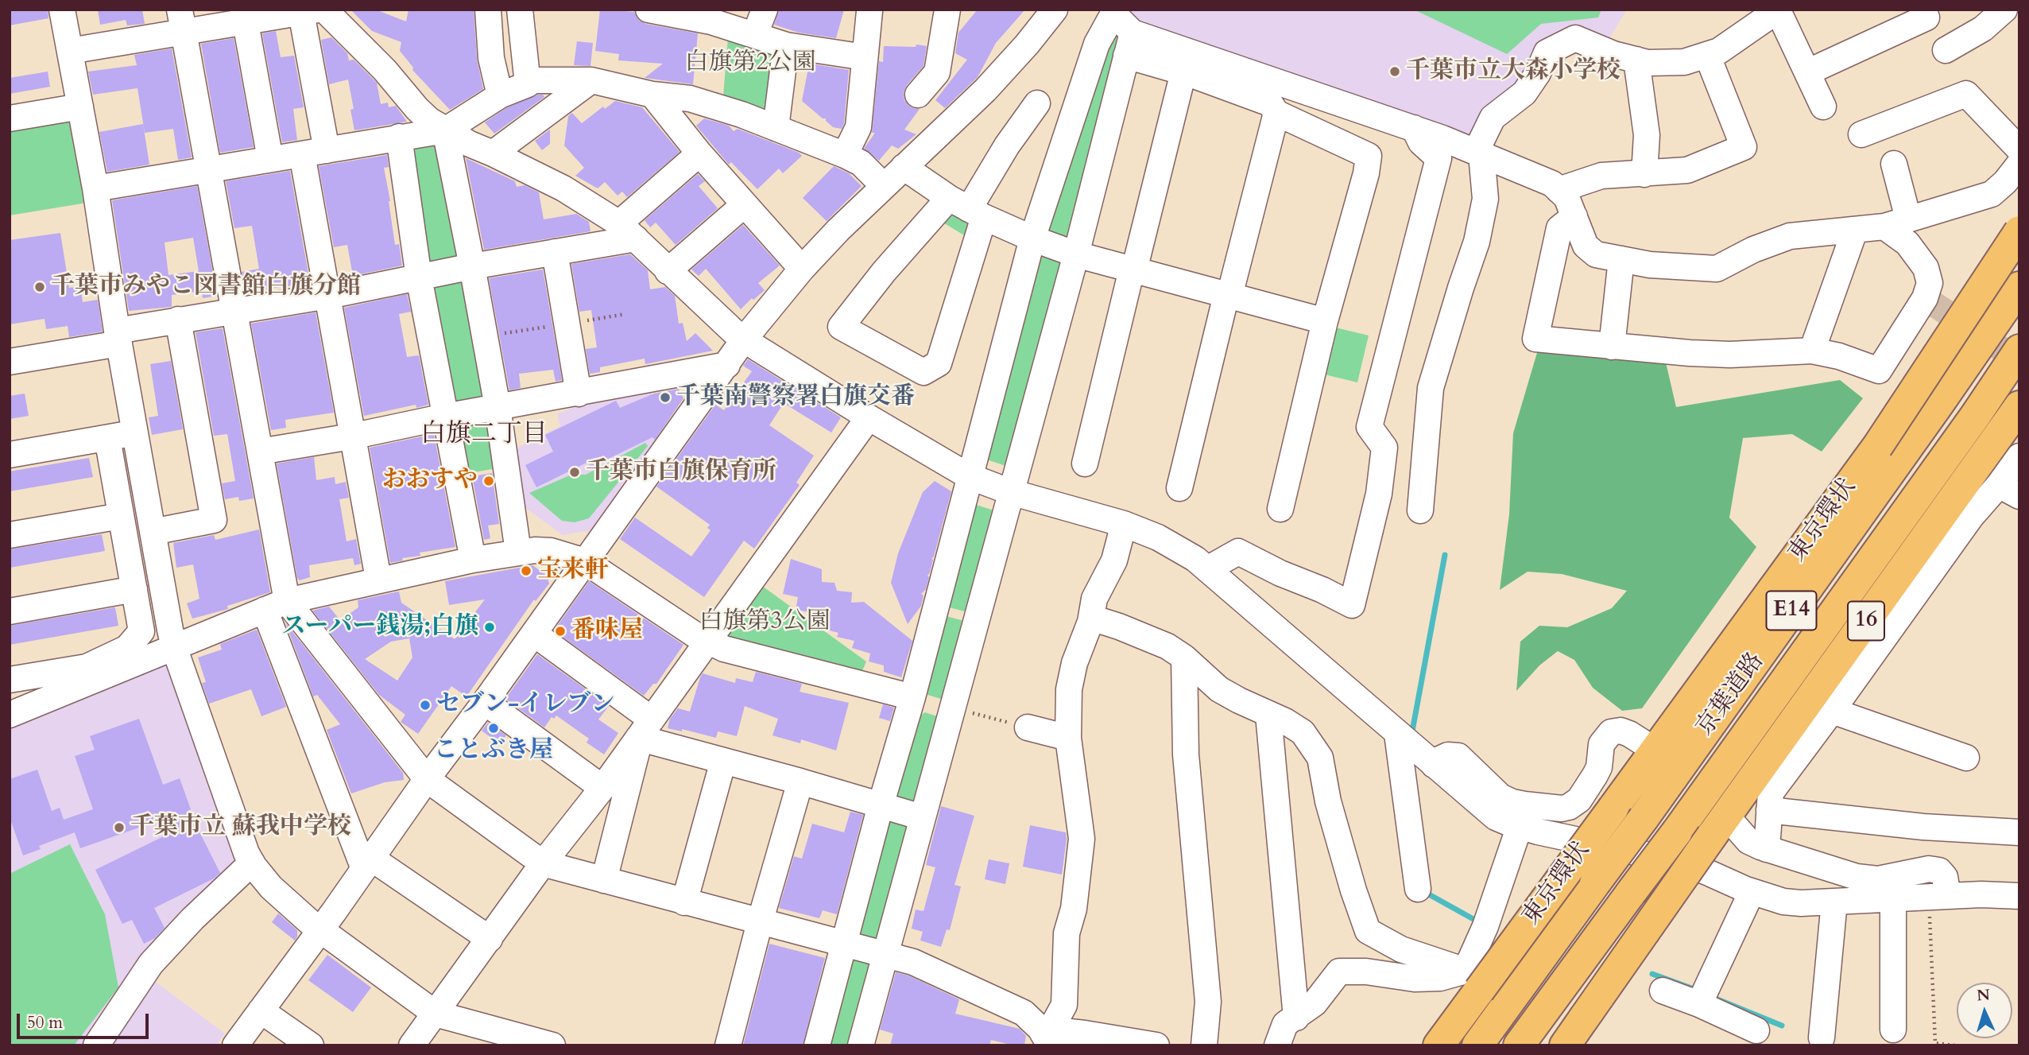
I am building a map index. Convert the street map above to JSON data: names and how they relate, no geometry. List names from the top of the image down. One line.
{"streets":{"highway":["東京環状","E14","16","京葉道路"]},"districts":["白旗二丁目"],"parks":["白旗第2公園","白旗第3公園"],"places":["千葉市立大森小学校","千葉市みやこ図書館白旗分館","千葉南警察署白旗交番","千葉市白旗保育所","おおすや","宝来軒","スーパー銭湯;白旗","番味屋","セブン-イレブン","ことぶき屋","千葉市立 蘇我中学校"],"scale_bar":"50 m","north":"top"}
